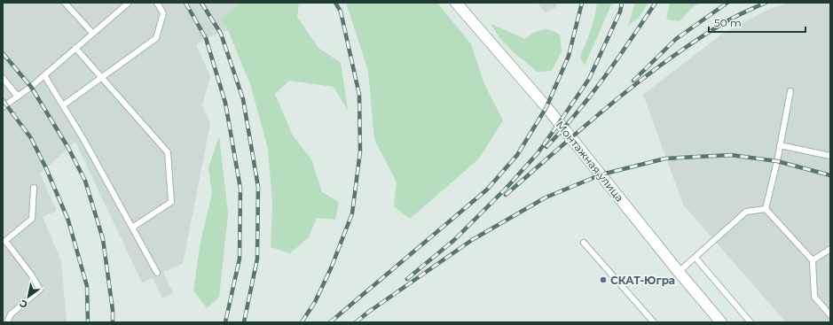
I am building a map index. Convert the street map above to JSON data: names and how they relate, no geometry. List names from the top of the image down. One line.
{"streets":{"street":["Монтажная улица"]},"places":["СКАТ-Югра"],"scale_bar":"50 m","north":"bottom left"}
